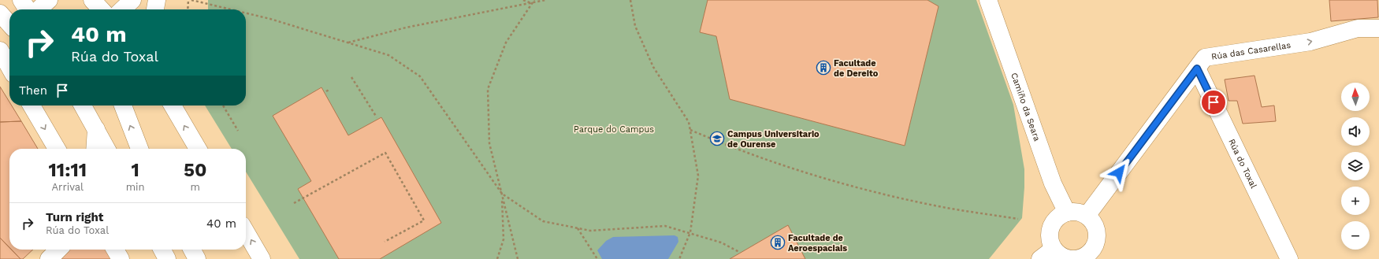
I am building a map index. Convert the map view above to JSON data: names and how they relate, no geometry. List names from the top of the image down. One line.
{"streets":{"street":["Rúa das Casarellas","Camiño da Seara","Rúa do Toxal"]},"crossings":[["Rúa das Casarellas","Camiño da Seara"],["Rúa das Casarellas","Rúa do Toxal"]],"one_way":["Rúa das Casarellas"],"parks":["Parque do Campus"],"places":{"building":["Facultade de Dereito","Facultade de Aeroespaciais"],"school or university":["Campus Universitario de Ourense"]},"north":"top","page":{"turn":["40 m","Rúa do Toxal"],"then":"Then","map_buttons":["+","−"],"eta":["11:11","Arrival","1","min","50","m"],"list":[{"name":"Turn right","note":"Rúa do Toxal","value":"40 m"}]}}
